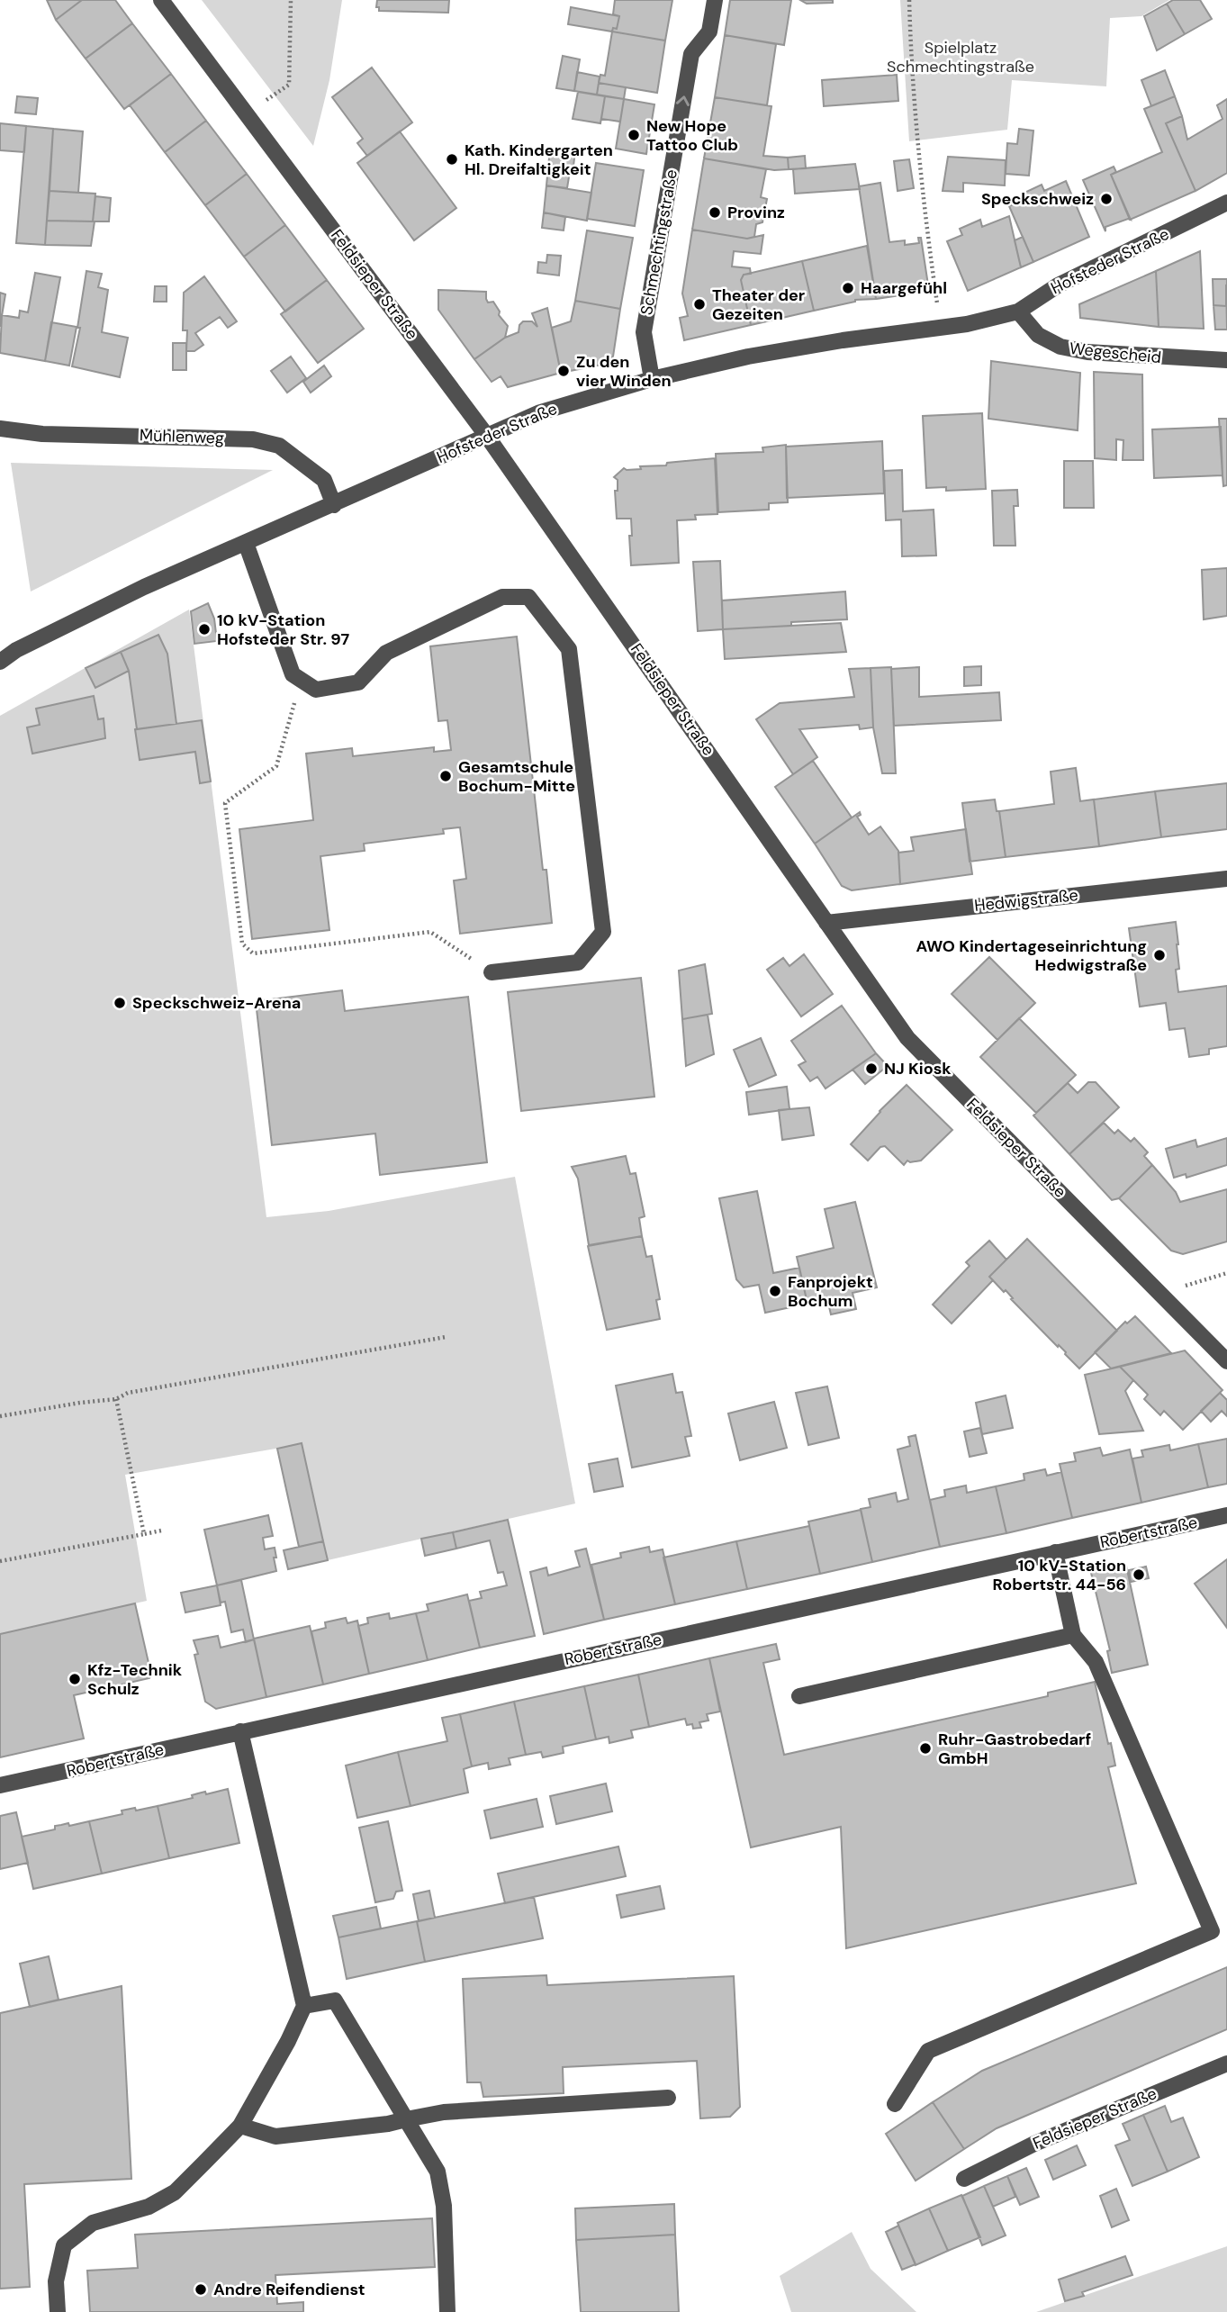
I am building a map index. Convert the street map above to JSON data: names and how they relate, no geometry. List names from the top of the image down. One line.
{"streets":{"street":["Schmechtingstraße","Hofsteder Straße","Feldsieper Straße","Wegescheid","Mühlenweg","Hedwigstraße","Robertstraße"]},"crossings":[["Schmechtingstraße","Hofsteder Straße"],["Hofsteder Straße","Feldsieper Straße"],["Hofsteder Straße","Wegescheid"],["Hofsteder Straße","Mühlenweg"],["Feldsieper Straße","Hedwigstraße"]],"one_way":["Schmechtingstraße"],"parks":["Spielplatz Schmechtingstraße"],"places":["New Hope Tattoo Club","Kath. Kindergarten Hl. Dreifaltigkeit","Speckschweiz","Provinz","Haargefühl","Theater der Gezeiten","Zu den vier Winden","10 kV-Station Hofsteder Str. 97","Gesamtschule Bochum-Mitte","AWO Kindertageseinrichtung Hedwigstraße","Speckschweiz-Arena","NJ Kiosk","Fanprojekt Bochum","10 kV-Station Robertstr. 44-56","Kfz-Technik Schulz","Ruhr-Gastrobedarf GmbH","Andre Reifendienst"]}
